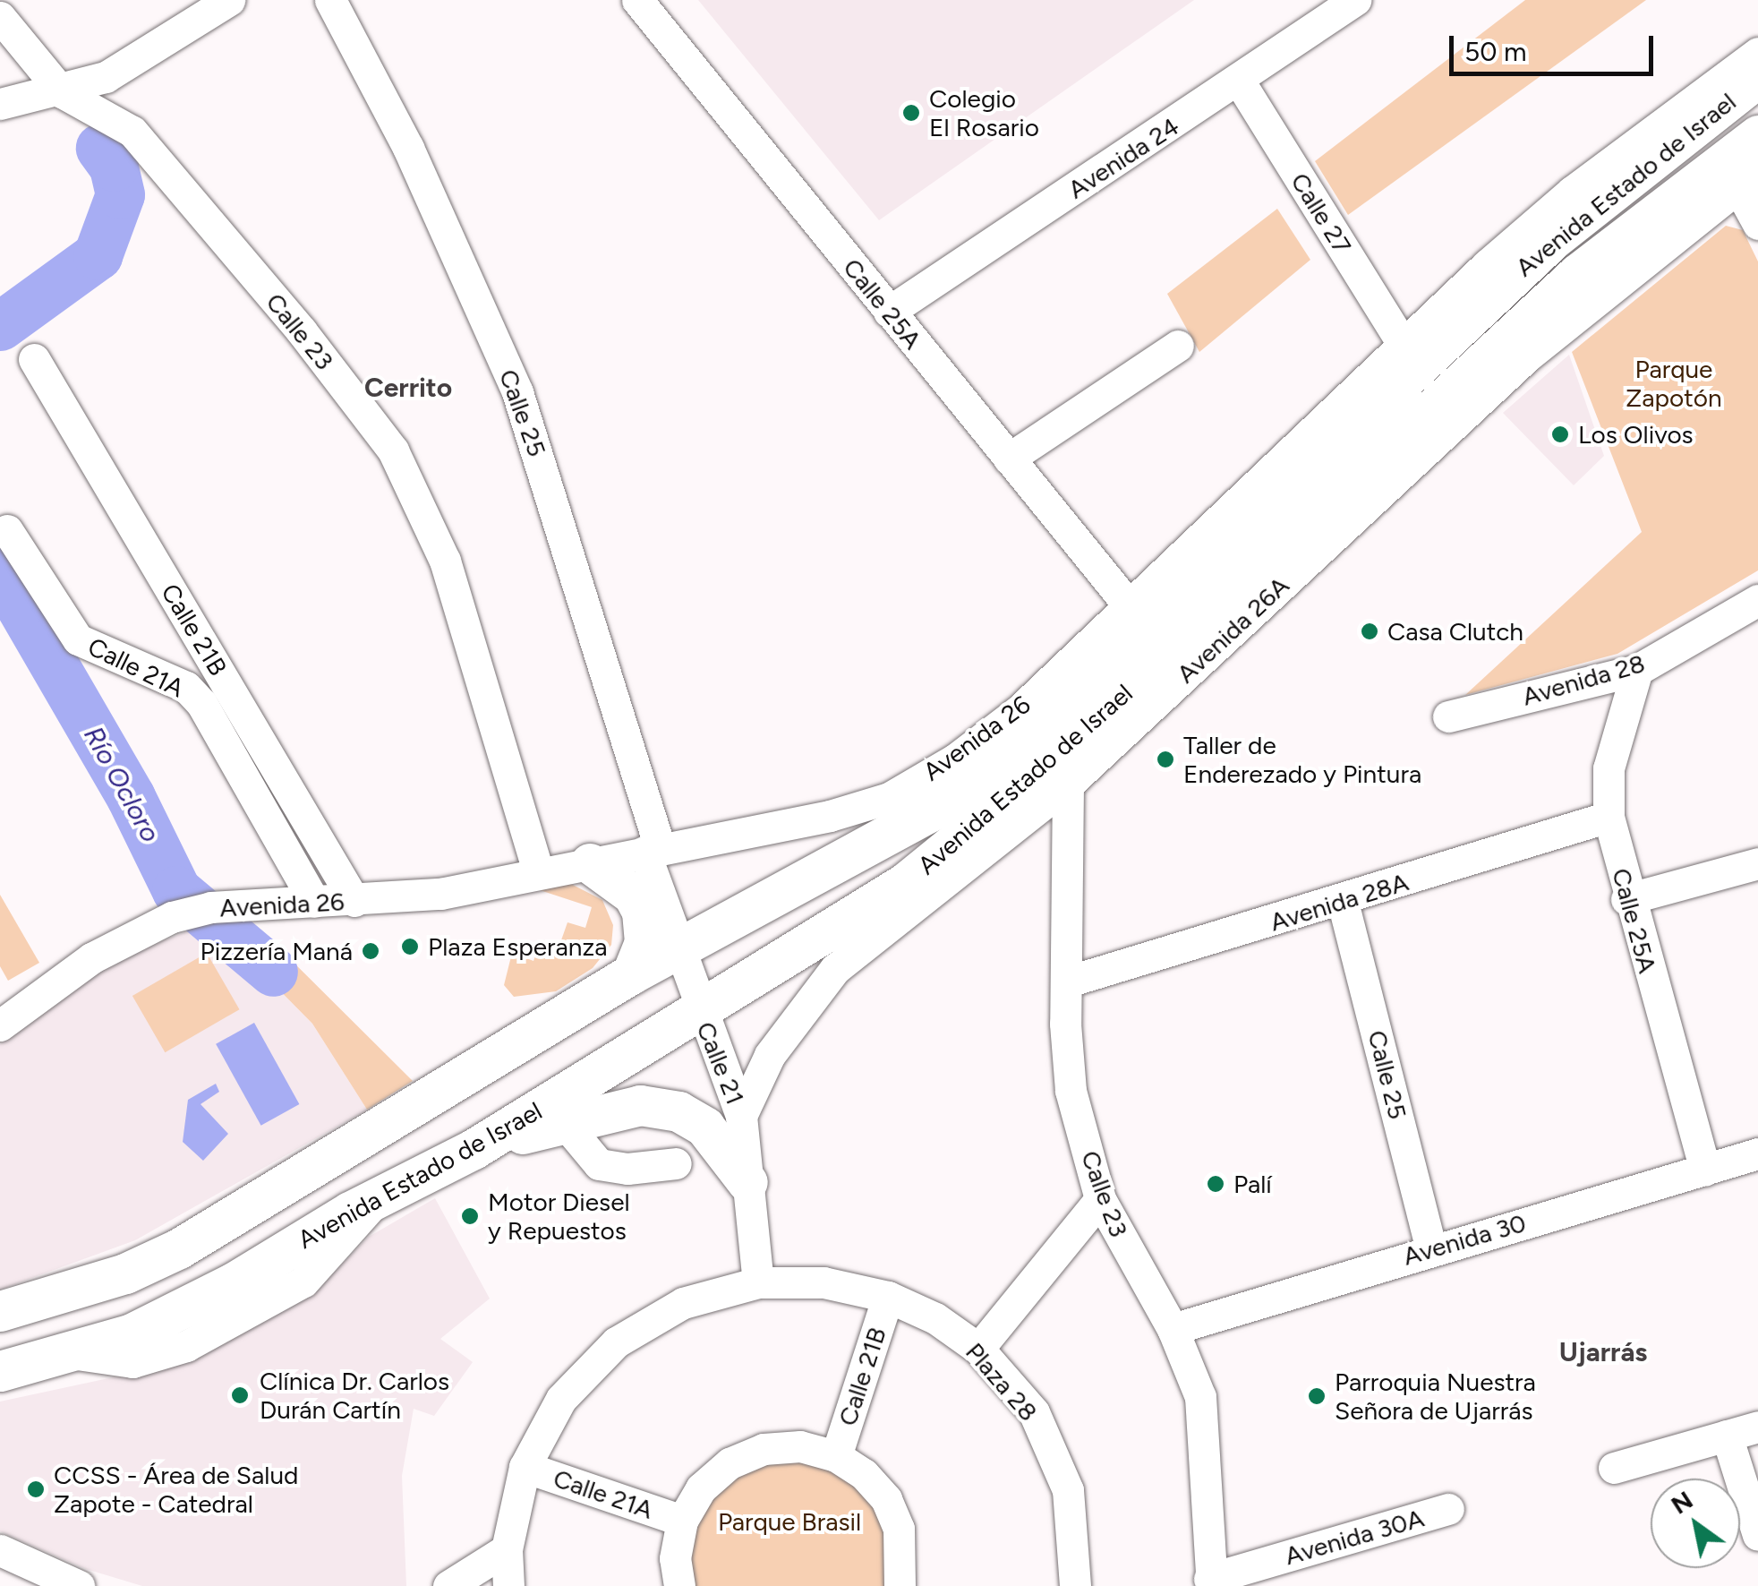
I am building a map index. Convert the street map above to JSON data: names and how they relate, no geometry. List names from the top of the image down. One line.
{"streets":{"main road":["Avenida Estado de Israel"],"street":["Avenida 24","Calle 27","Calle 25A","Calle 23","Calle 25","Calle 21B","Avenida 26A","Calle 21A","Avenida 28","Avenida 26","Avenida 28A","Calle 21","Avenida 30","Plaza 28","Avenida 30A"]},"crossings":[["Avenida 24","Calle 27"],["Avenida 24","Calle 25A"],["Avenida Estado de Israel","Calle 21"],["Calle 27","Avenida 26"],["Calle 25A","Avenida 28"],["Calle 25A","Avenida 26"],["Calle 25A","Avenida 28A"],["Calle 25A","Avenida 30"],["Calle 23","Avenida 26A"],["Calle 23","Avenida 26"],["Calle 23","Avenida 28A"],["Calle 23","Avenida 30"],["Calle 23","Avenida 30A"],["Calle 25","Avenida 26"],["Calle 25","Avenida 28A"],["Calle 25","Calle 21"],["Calle 25","Avenida 30"],["Calle 21B","Avenida 26"],["Calle 21B","Plaza 28"],["Avenida 26A","Calle 21"],["Calle 21A","Avenida 26"],["Calle 21A","Plaza 28"],["Avenida 26","Calle 21"],["Calle 21","Plaza 28"]],"districts":["Cerrito","Ujarrás"],"water":["Río Ocloro"],"parks":["Parque Zapotón","Parque Brasil"],"places":["Colegio El Rosario","Los Olivos","Casa Clutch","Taller de Enderezado y Pintura","Plaza Esperanza","Pizzería Maná","Palí","Motor Diesel y Repuestos","Clínica Dr. Carlos Durán Cartín","Parroquia Nuestra Señora de Ujarrás","CCSS - Área de Salud Zapote - Catedral"],"scale_bar":"50 m","north":"top left"}
